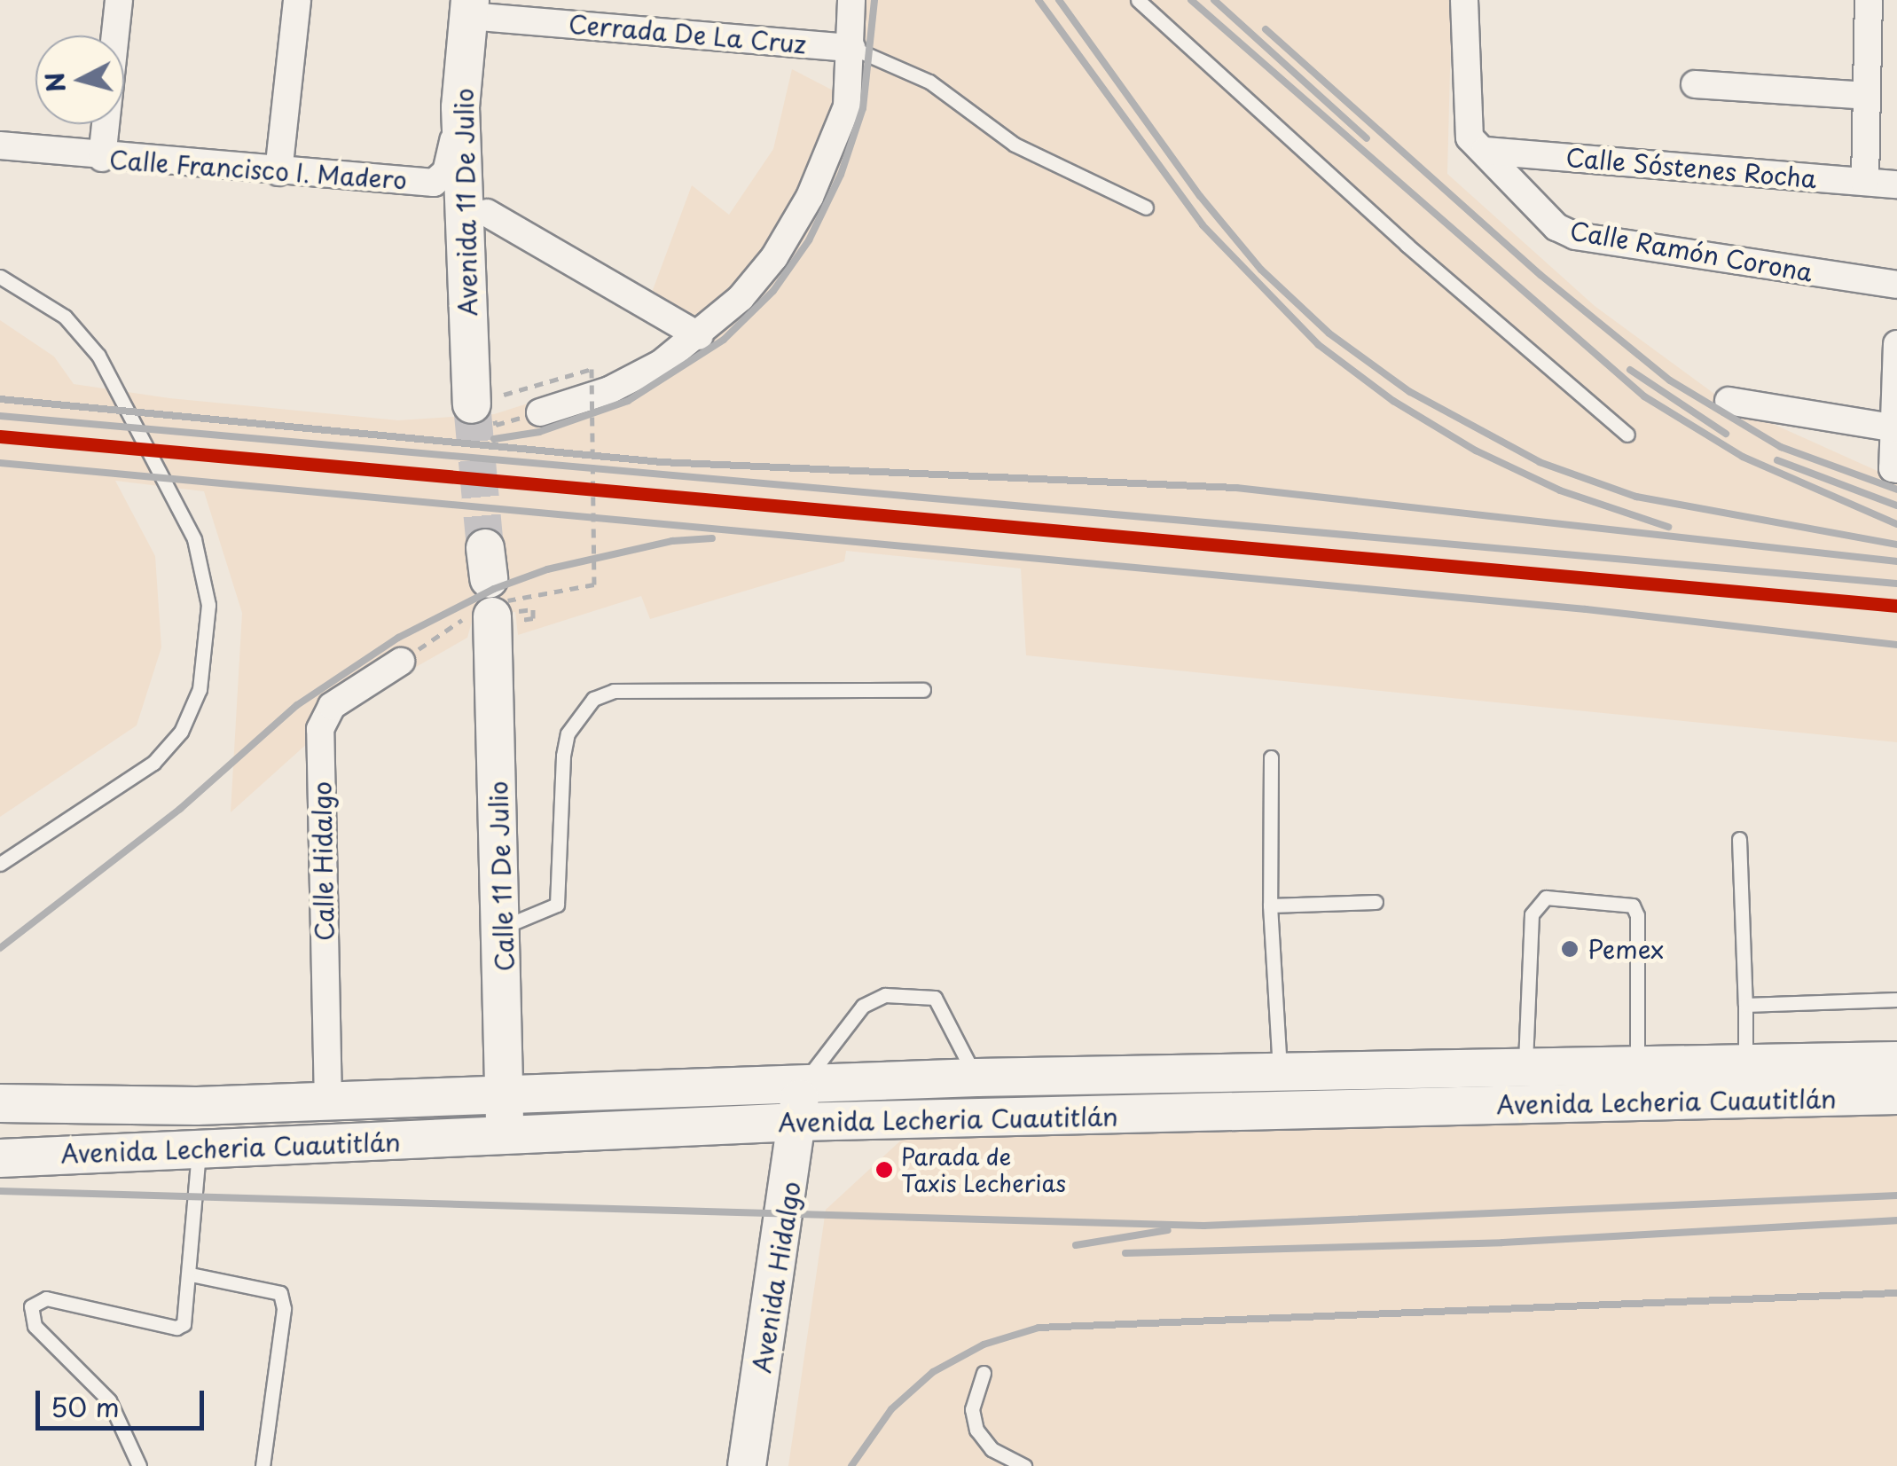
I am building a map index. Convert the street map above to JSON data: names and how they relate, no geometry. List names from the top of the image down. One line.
{"streets":{"main road":["Avenida 11 De Julio","Calle 11 De Julio","Avenida Lecheria Cuautitlán","Avenida Hidalgo"],"street":["Cerrada De La Cruz","Calle Sóstenes Rocha","Calle Francisco I. Madero","Calle Ramón Corona","Calle Hidalgo"]},"crossings":[["Cerrada De La Cruz","Avenida 11 De Julio"],["Calle Sóstenes Rocha","Calle Ramón Corona"],["Calle Francisco I. Madero","Avenida 11 De Julio"],["Calle Hidalgo","Avenida Lecheria Cuautitlán"],["Calle 11 De Julio","Avenida Lecheria Cuautitlán"],["Avenida Lecheria Cuautitlán","Avenida Hidalgo"]],"places":["Pemex","Parada de Taxis Lecherias"],"scale_bar":"50 m","north":"left"}
